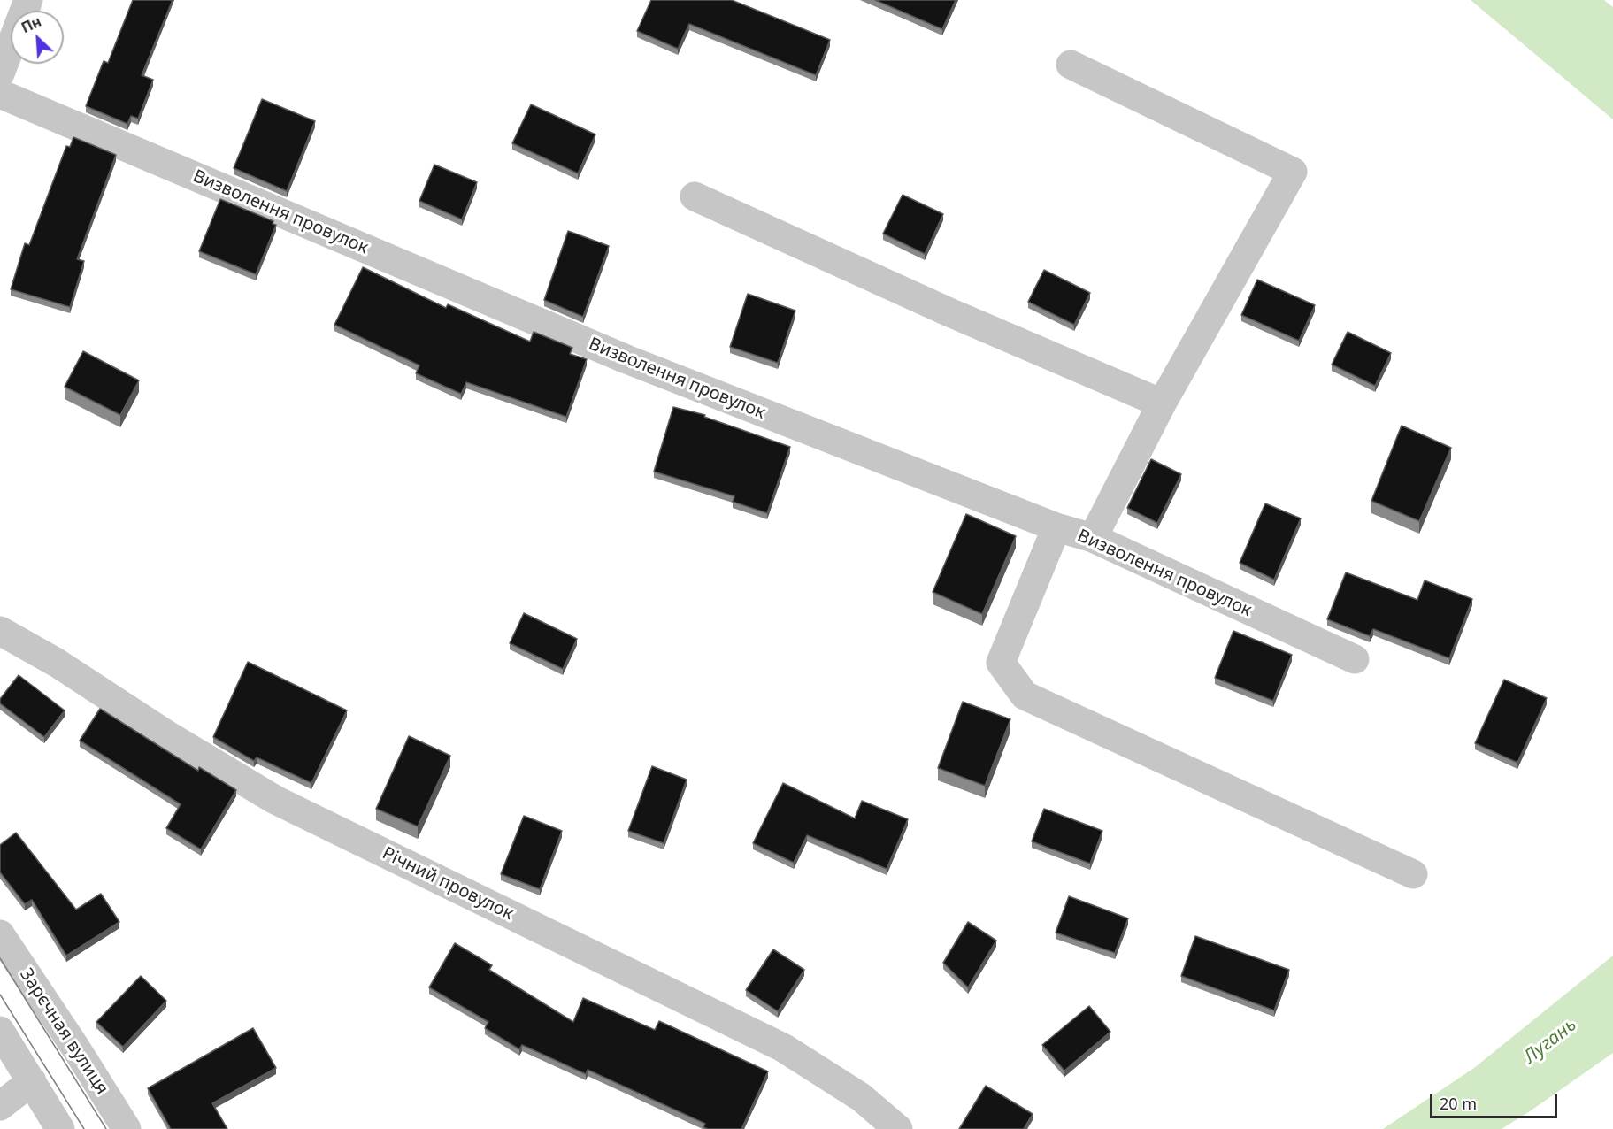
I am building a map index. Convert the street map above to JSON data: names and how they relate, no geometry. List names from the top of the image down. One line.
{"streets":{"street":["Визволення провулок","Річний провулок","Зарєчная вулиця"]},"water":["Лугань"],"scale_bar":"20 m","north":"top left"}
